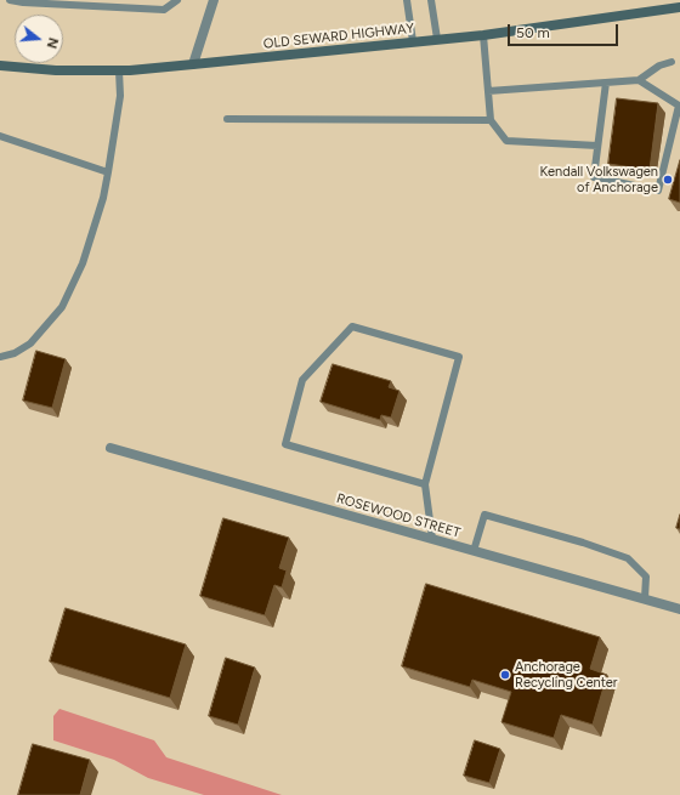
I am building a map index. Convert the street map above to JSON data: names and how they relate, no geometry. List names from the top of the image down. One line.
{"streets":{"main road":["OLD SEWARD HIGHWAY"],"street":["ROSEWOOD STREET"]},"places":["Kendall Volkswagen of Anchorage","Anchorage Recycling Center"],"scale_bar":"50 m","north":"right"}
